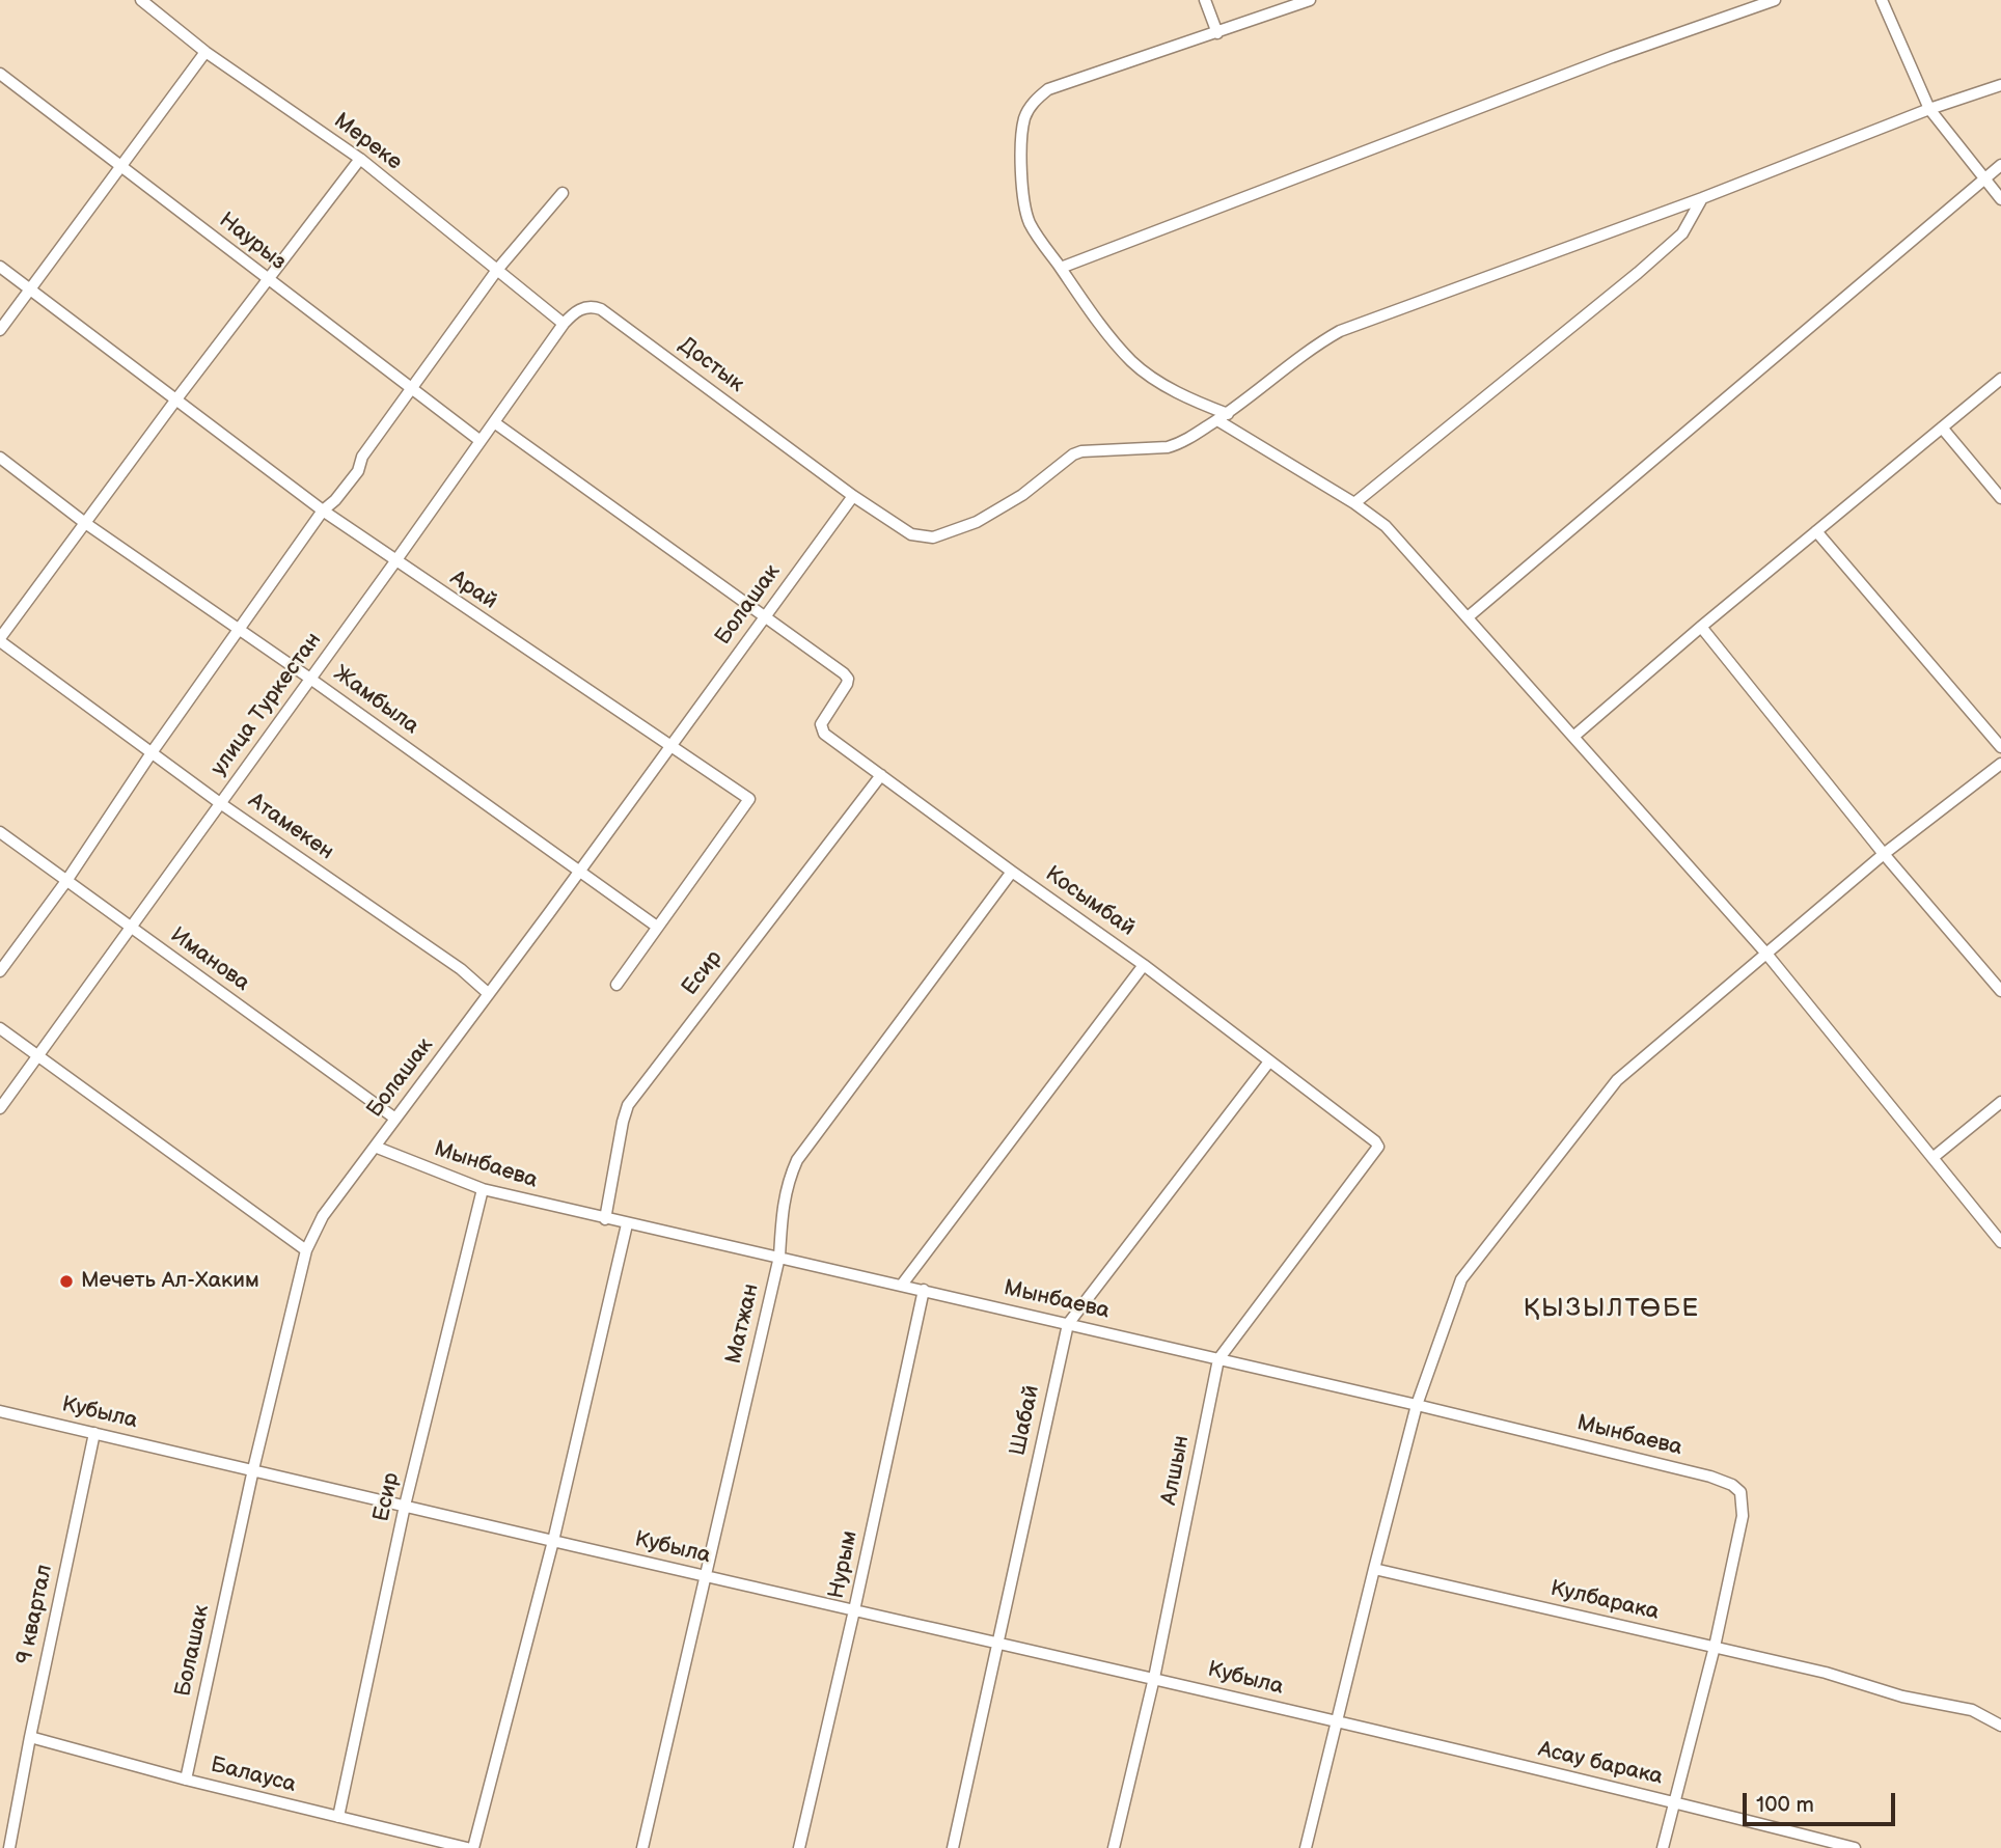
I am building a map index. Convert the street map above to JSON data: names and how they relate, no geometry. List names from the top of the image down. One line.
{"streets":{"street":["Мереке","Наурыз","Достык","Арай","Болашак","Жамбыла","улица Туркестан","Атамекен","Косымбай","Иманова","Есир","Мынбаева","Матжан","Кубыла","Шабай","Алшын","Нурым","Кулбарака","9 квартал","Асау барака","Балауса"]},"crossings":[["Мереке","Достык"],["Мереке","улица Туркестан"],["Наурыз","улица Туркестан"],["Достык","Болашак"],["Достык","улица Туркестан"],["Арай","Болашак"],["Арай","Жамбыла"],["Арай","улица Туркестан"],["Болашак","Жамбыла"],["Болашак","Атамекен"],["Болашак","Косымбай"],["Болашак","Иманова"],["Болашак","Мынбаева"],["Болашак","Кубыла"],["Болашак","Балауса"],["Жамбыла","улица Туркестан"],["улица Туркестан","Атамекен"],["улица Туркестан","Иманова"],["Косымбай","Есир"],["Косымбай","Матжан"],["Косымбай","Шабай"],["Косымбай","Алшын"],["Есир","Мынбаева"],["Есир","Кубыла"],["Есир","Балауса"],["Мынбаева","Матжан"],["Мынбаева","Шабай"],["Мынбаева","Алшын"],["Мынбаева","Нурым"],["Мынбаева","Кулбарака"],["Матжан","Кубыла"],["Кубыла","Шабай"],["Кубыла","Алшын"],["Кубыла","Нурым"],["Кубыла","9 квартал"],["Кубыла","Асау барака"],["9 квартал","Балауса"]],"districts":["ҚЫЗЫЛТӨБЕ"],"places":["Мечеть Ал-Хаким"],"scale_bar":"100 m"}
